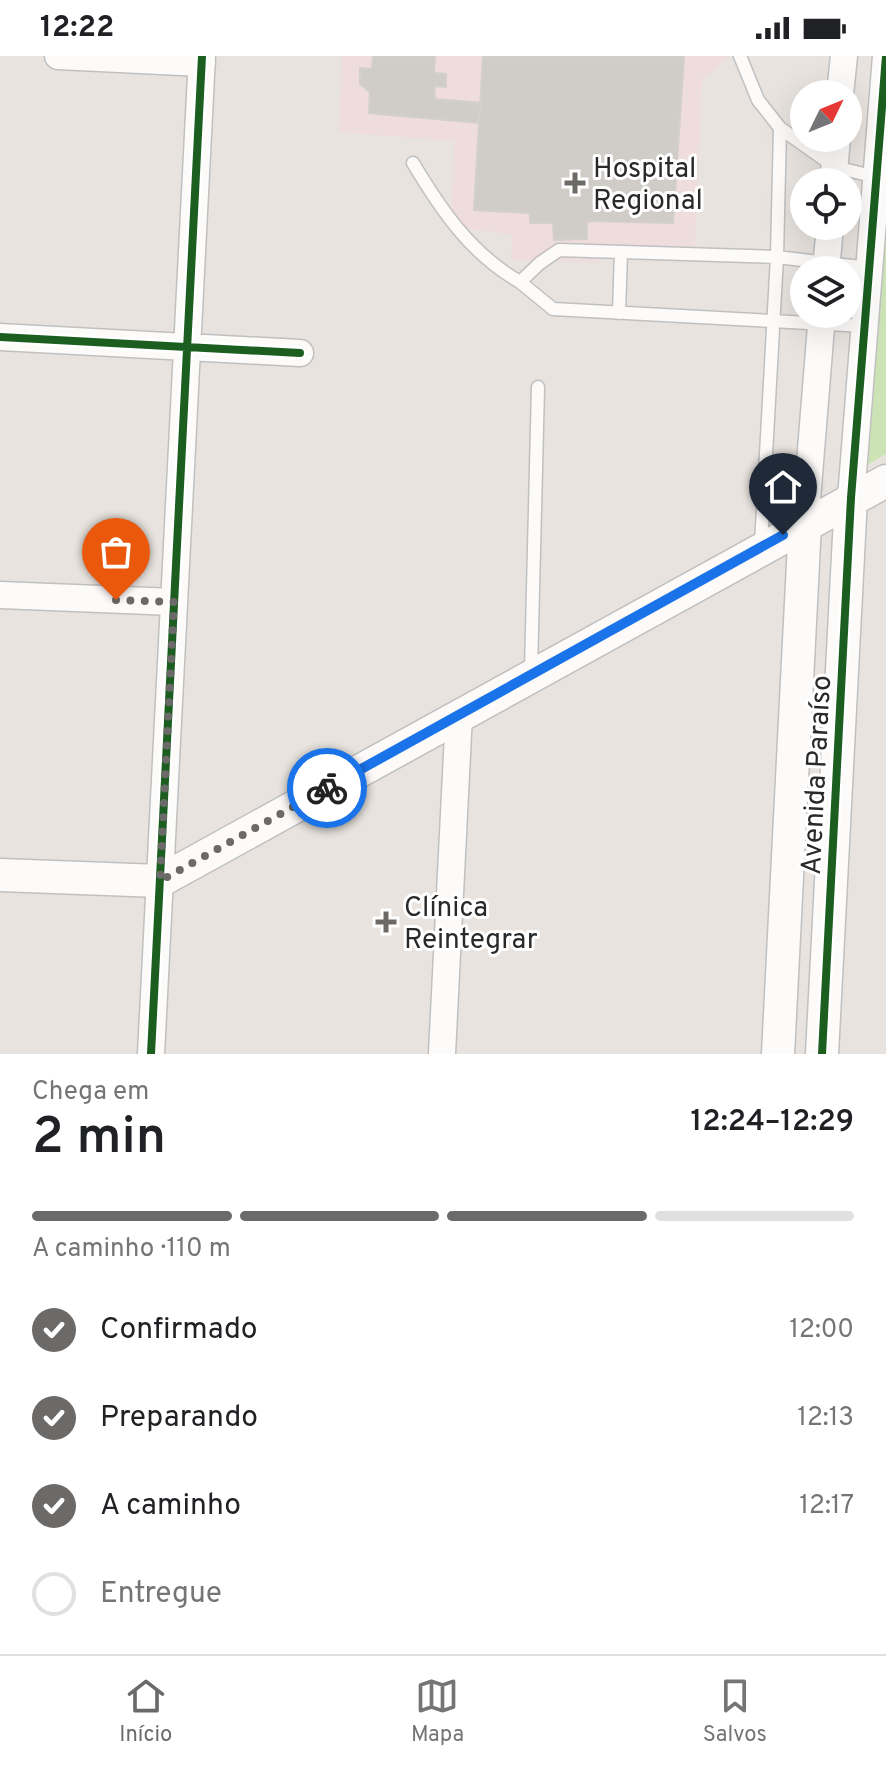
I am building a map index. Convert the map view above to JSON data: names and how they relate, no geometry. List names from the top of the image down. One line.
{"streets":{"street":["Avenida Paraíso"]},"places":{"health":["Hospital Regional","Clínica Reintegrar"]},"north":"top right","page":{"status":"12:22","heading":["2 min","Chega em","12:24–12:29"],"bar":"A caminho · 110 m","list":[["Confirmado","12:00"],["Preparando","12:13"],["A caminho","12:17"],"Entregue"],"tabs":["Início","Mapa","Salvos"]}}
